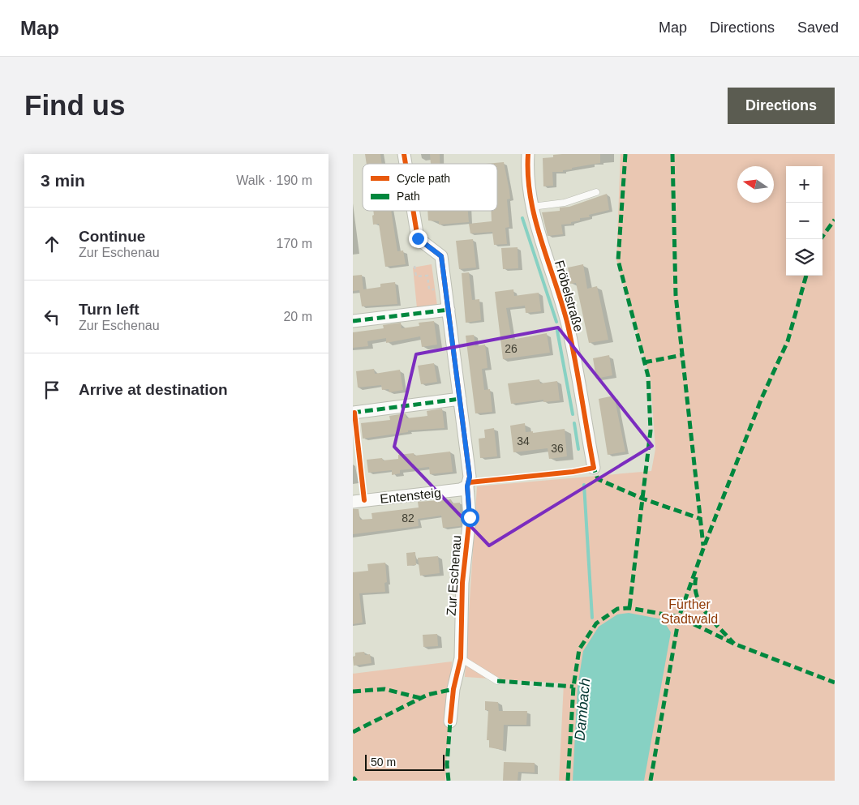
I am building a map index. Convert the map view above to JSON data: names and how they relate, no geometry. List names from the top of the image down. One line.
{"streets":{"street":["Fröbelstraße","Entensteig","Zur Eschenau"]},"crossings":[["Entensteig","Zur Eschenau"]],"water":["Dambach"],"parks":["Fürther Stadtwald"],"house_numbers":["26","34","36","82"],"legend":["Cycle path","Path"],"scale_bar":"50 m","north":"left","page":{"header":"Map","nav":["Map","Directions","Saved"],"buttons":"Directions","title":"Find us","heading":["3 min","Walk · 190 m"],"map_buttons":["+","−"],"list":[["Continue","Zur Eschenau","170 m"],["Turn left","Zur Eschenau","20 m"],"Arrive at destination"],"scale":"50 m"}}
